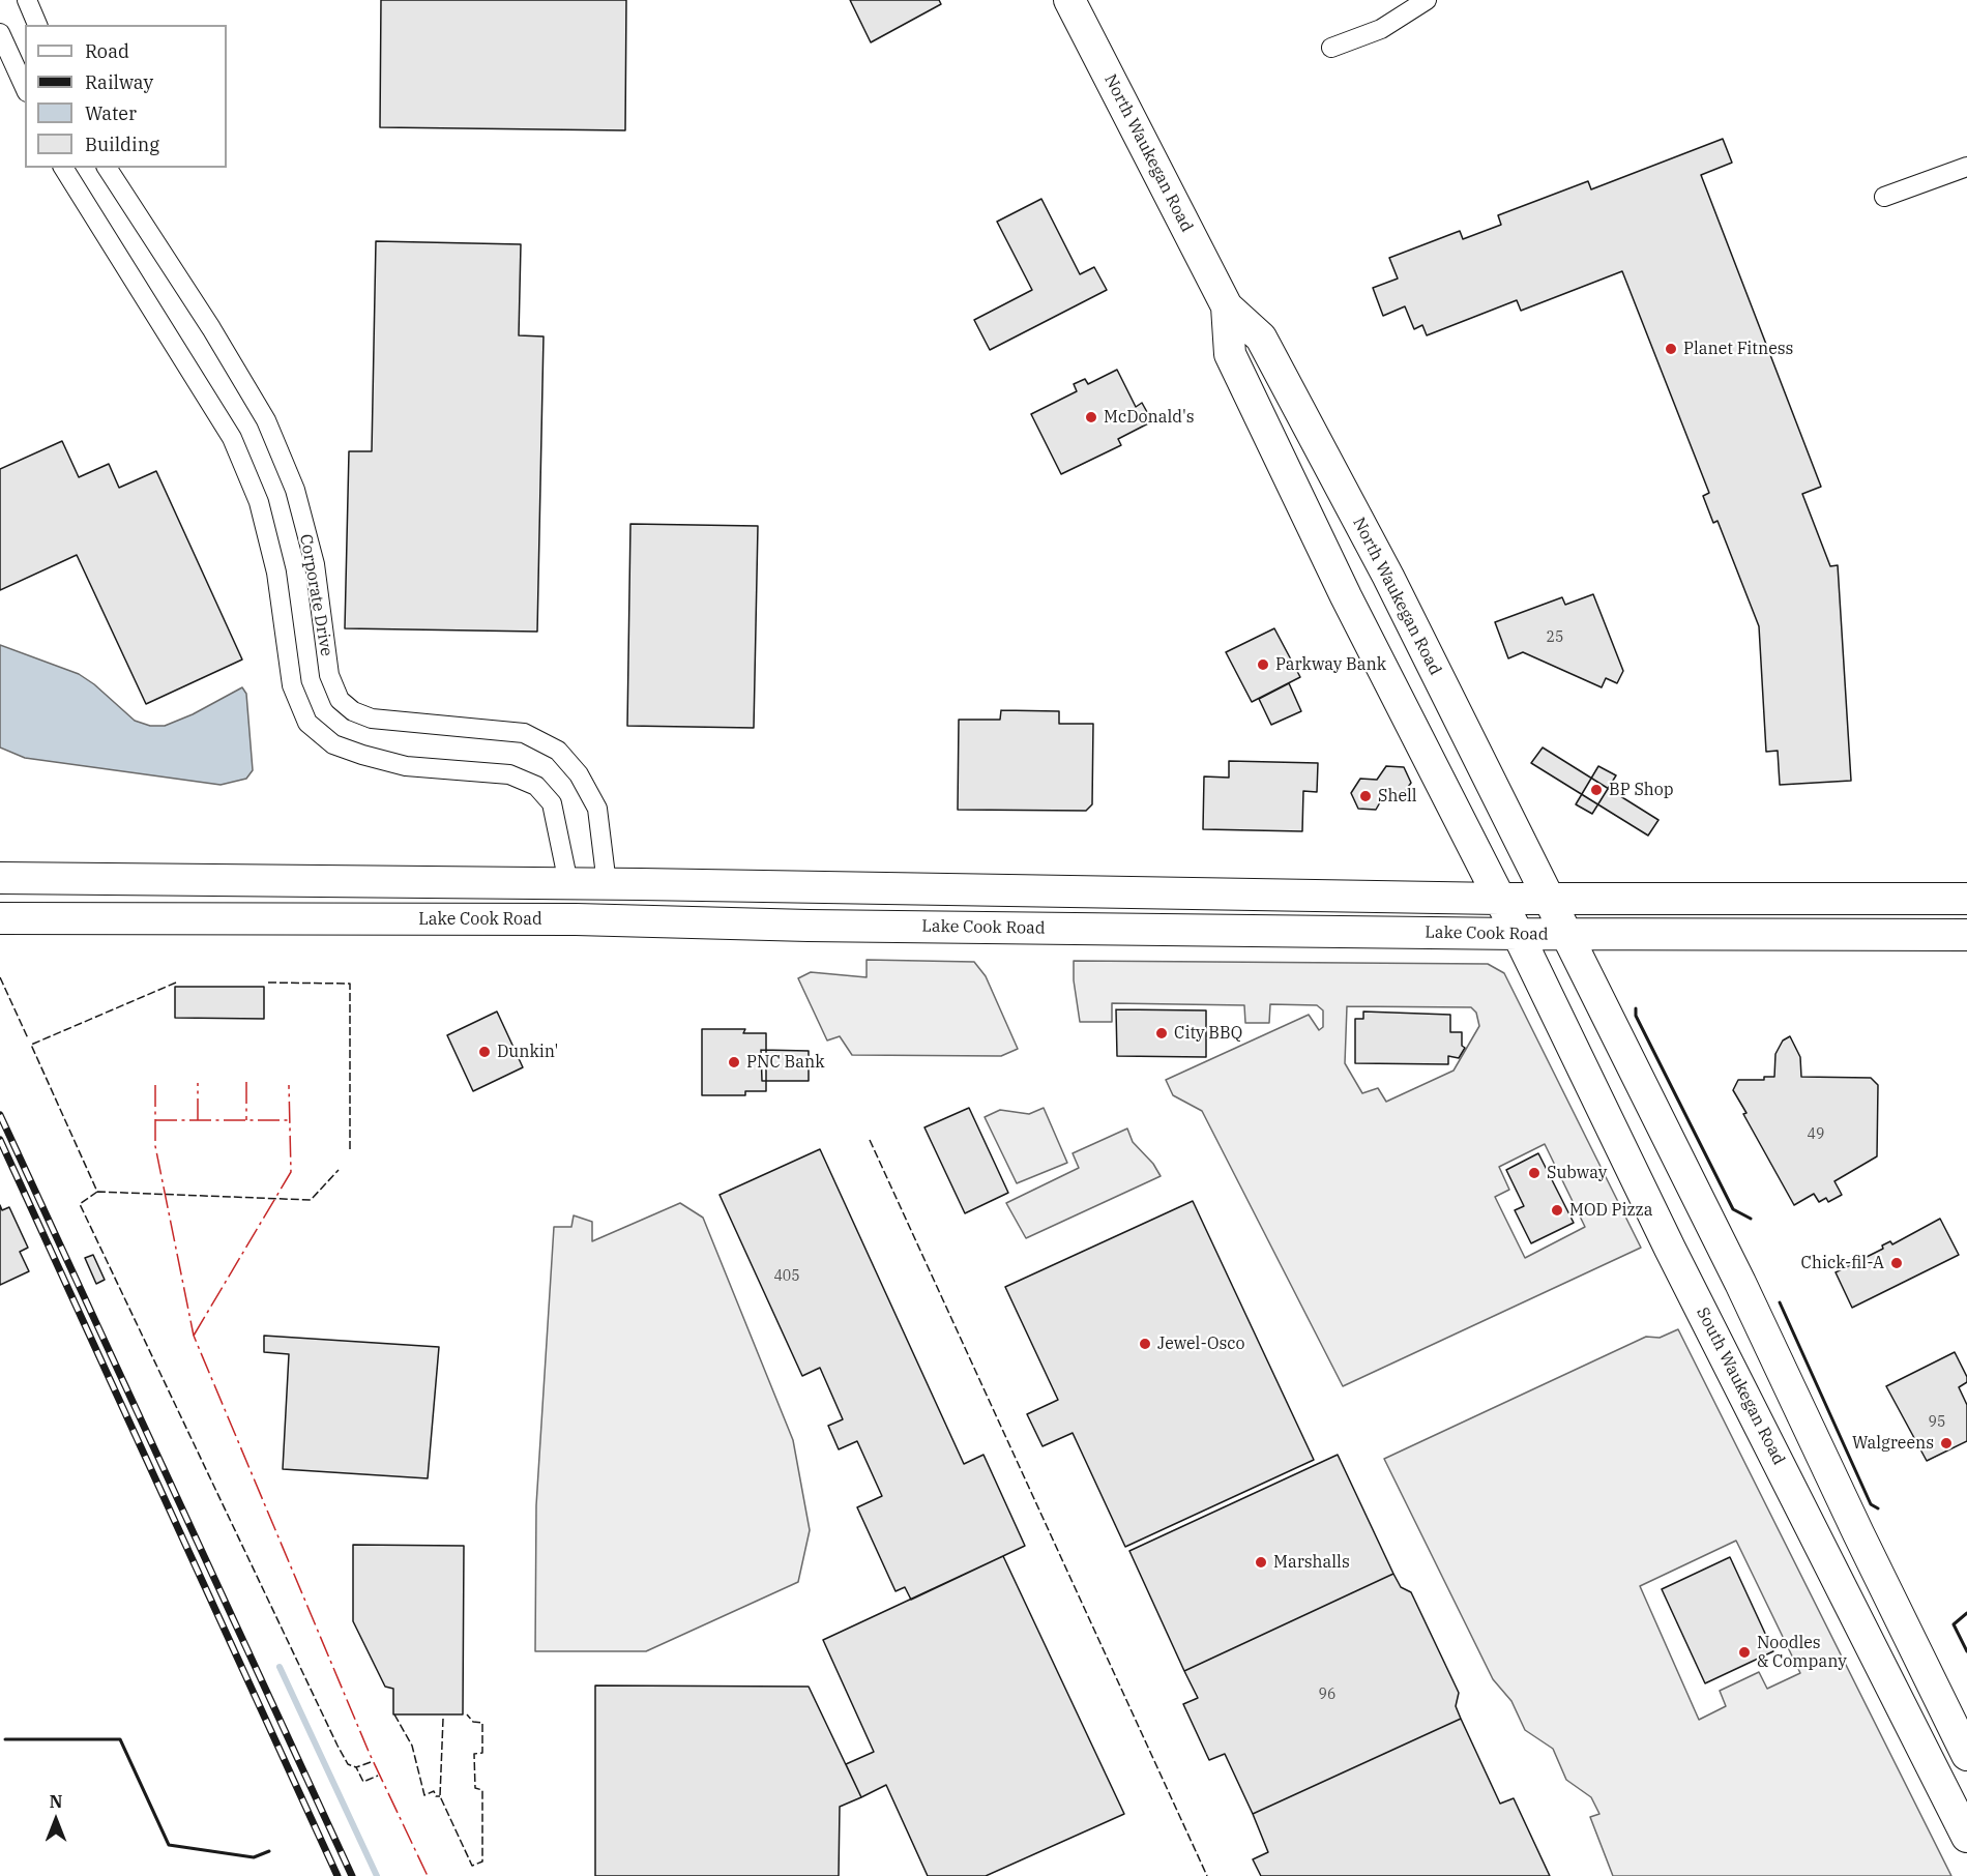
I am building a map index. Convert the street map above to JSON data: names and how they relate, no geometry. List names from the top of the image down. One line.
{"streets":{"main road":["North Waukegan Road","Lake Cook Road","South Waukegan Road"],"street":["Corporate Drive"]},"crossings":[["North Waukegan Road","Lake Cook Road"],["North Waukegan Road","South Waukegan Road"],["Corporate Drive","Lake Cook Road"],["Lake Cook Road","South Waukegan Road"]],"places":["Planet Fitness","McDonald's","Parkway Bank","BP Shop","Shell","City BBQ","Dunkin'","PNC Bank","Subway","MOD Pizza","Chick-fil-A","Jewel-Osco","Walgreens","Marshalls","Noodles & Company"],"house_numbers":["25","49","405","95","96"],"legend":["Road","Railway","Water","Building"],"north":"top"}
